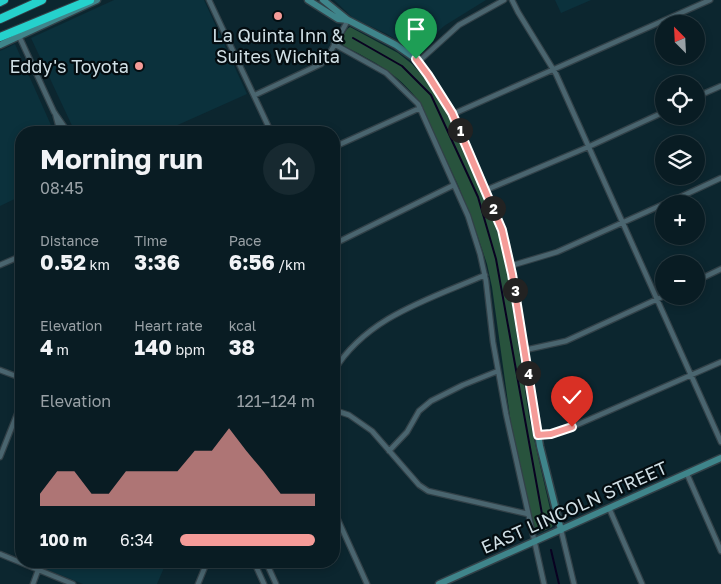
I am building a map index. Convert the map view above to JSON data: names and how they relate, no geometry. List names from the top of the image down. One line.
{"streets":{"street":["EAST LINCOLN STREET"]},"places":["La Quinta Inn & Suites Wichita","Eddy's Toyota"],"north":"top left","page":{"map_buttons":["+","−"],"pins":["1","2","3","4"],"heading":["Morning run","08:45"],"stats":[["Distance","0.52 km"],["Time","3:36"],["Pace","6:56 /km"],["Elevation","4 m"],["Heart rate","140 bpm"],["kcal","38"]],"chart":["Elevation","121–124 m"],"list":[{"name":"100 m","note":"6:34"}]}}
